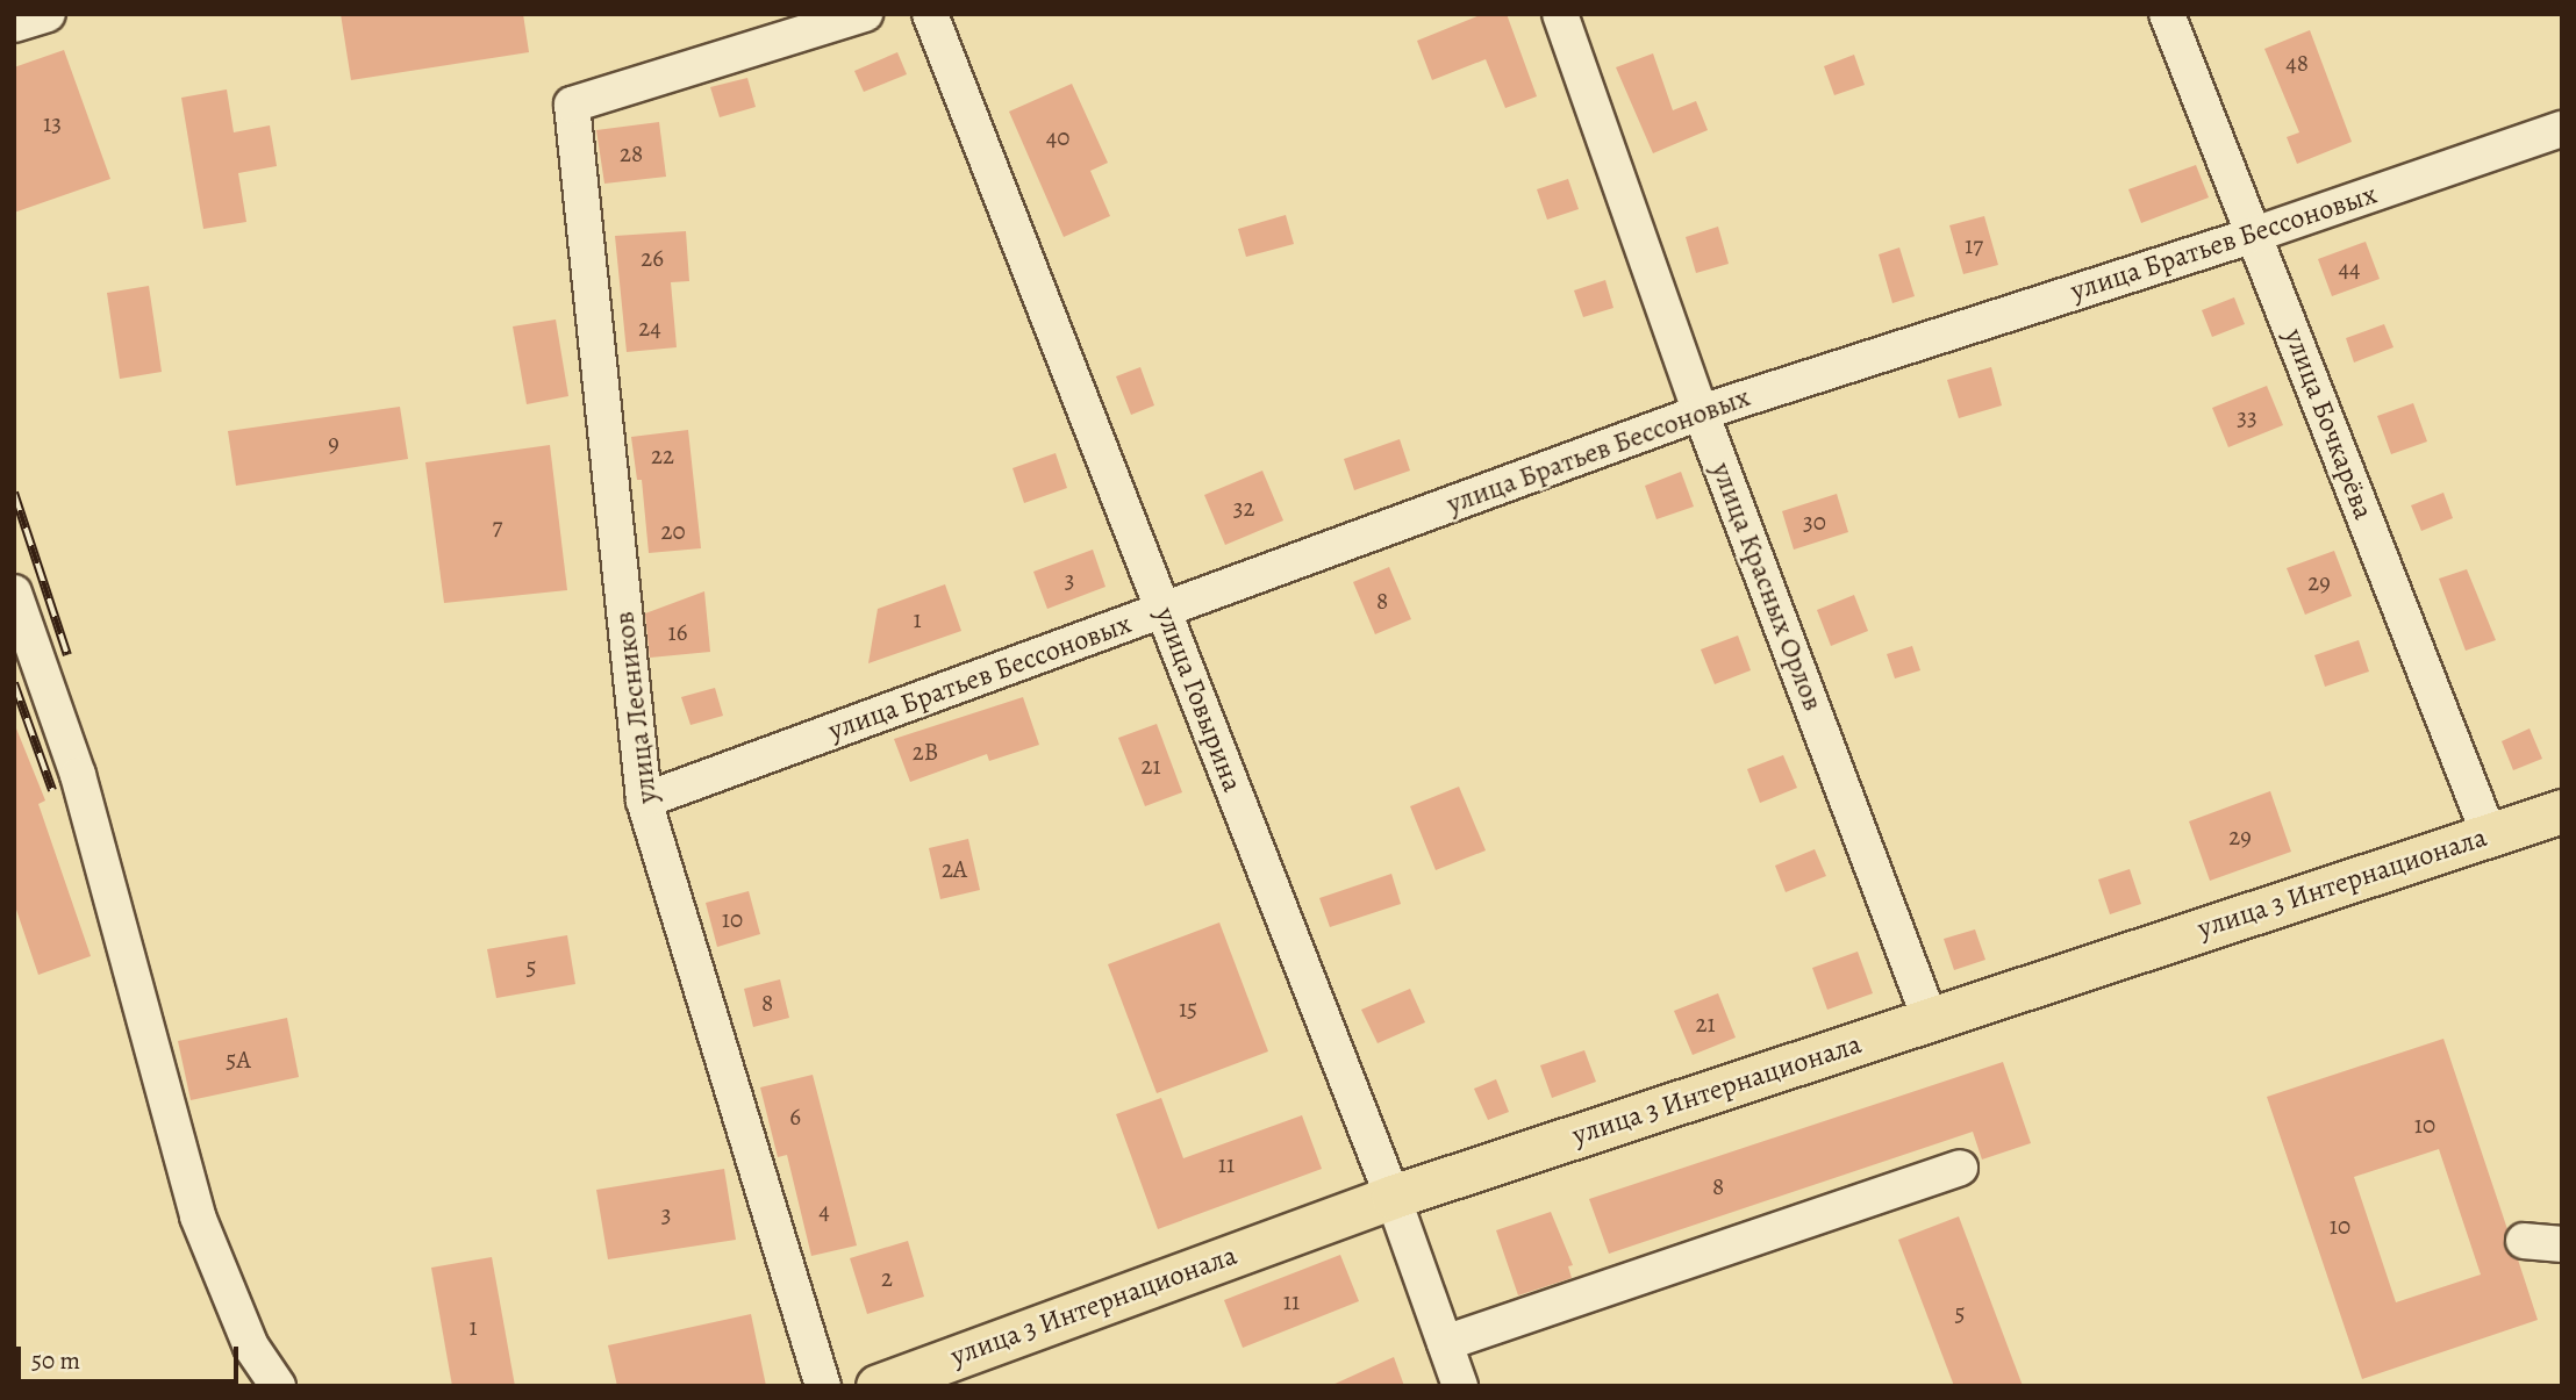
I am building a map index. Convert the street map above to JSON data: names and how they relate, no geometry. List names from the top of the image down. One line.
{"streets":{"main road":["улица 3 Интернационала"],"street":["улица Братьев Бессоновых","улица Бочкарёва","улица Красных Орлов","улица Говырина","улица Лесников"]},"crossings":[["улица Братьев Бессоновых","улица Бочкарёва"],["улица Братьев Бессоновых","улица Красных Орлов"],["улица Братьев Бессоновых","улица Говырина"],["улица Братьев Бессоновых","улица Лесников"],["улица Бочкарёва","улица 3 Интернационала"],["улица Красных Орлов","улица 3 Интернационала"],["улица Говырина","улица 3 Интернационала"]],"house_numbers":["48","13","40","28","17","26","44","24","33","9","22","32","30","7","20","3","29","8","1","16","2В","21","29","2А","10","5","8","15","21","5А","6","10","11","8","4","3","10","2","11","5","1"],"scale_bar":"50 m"}
